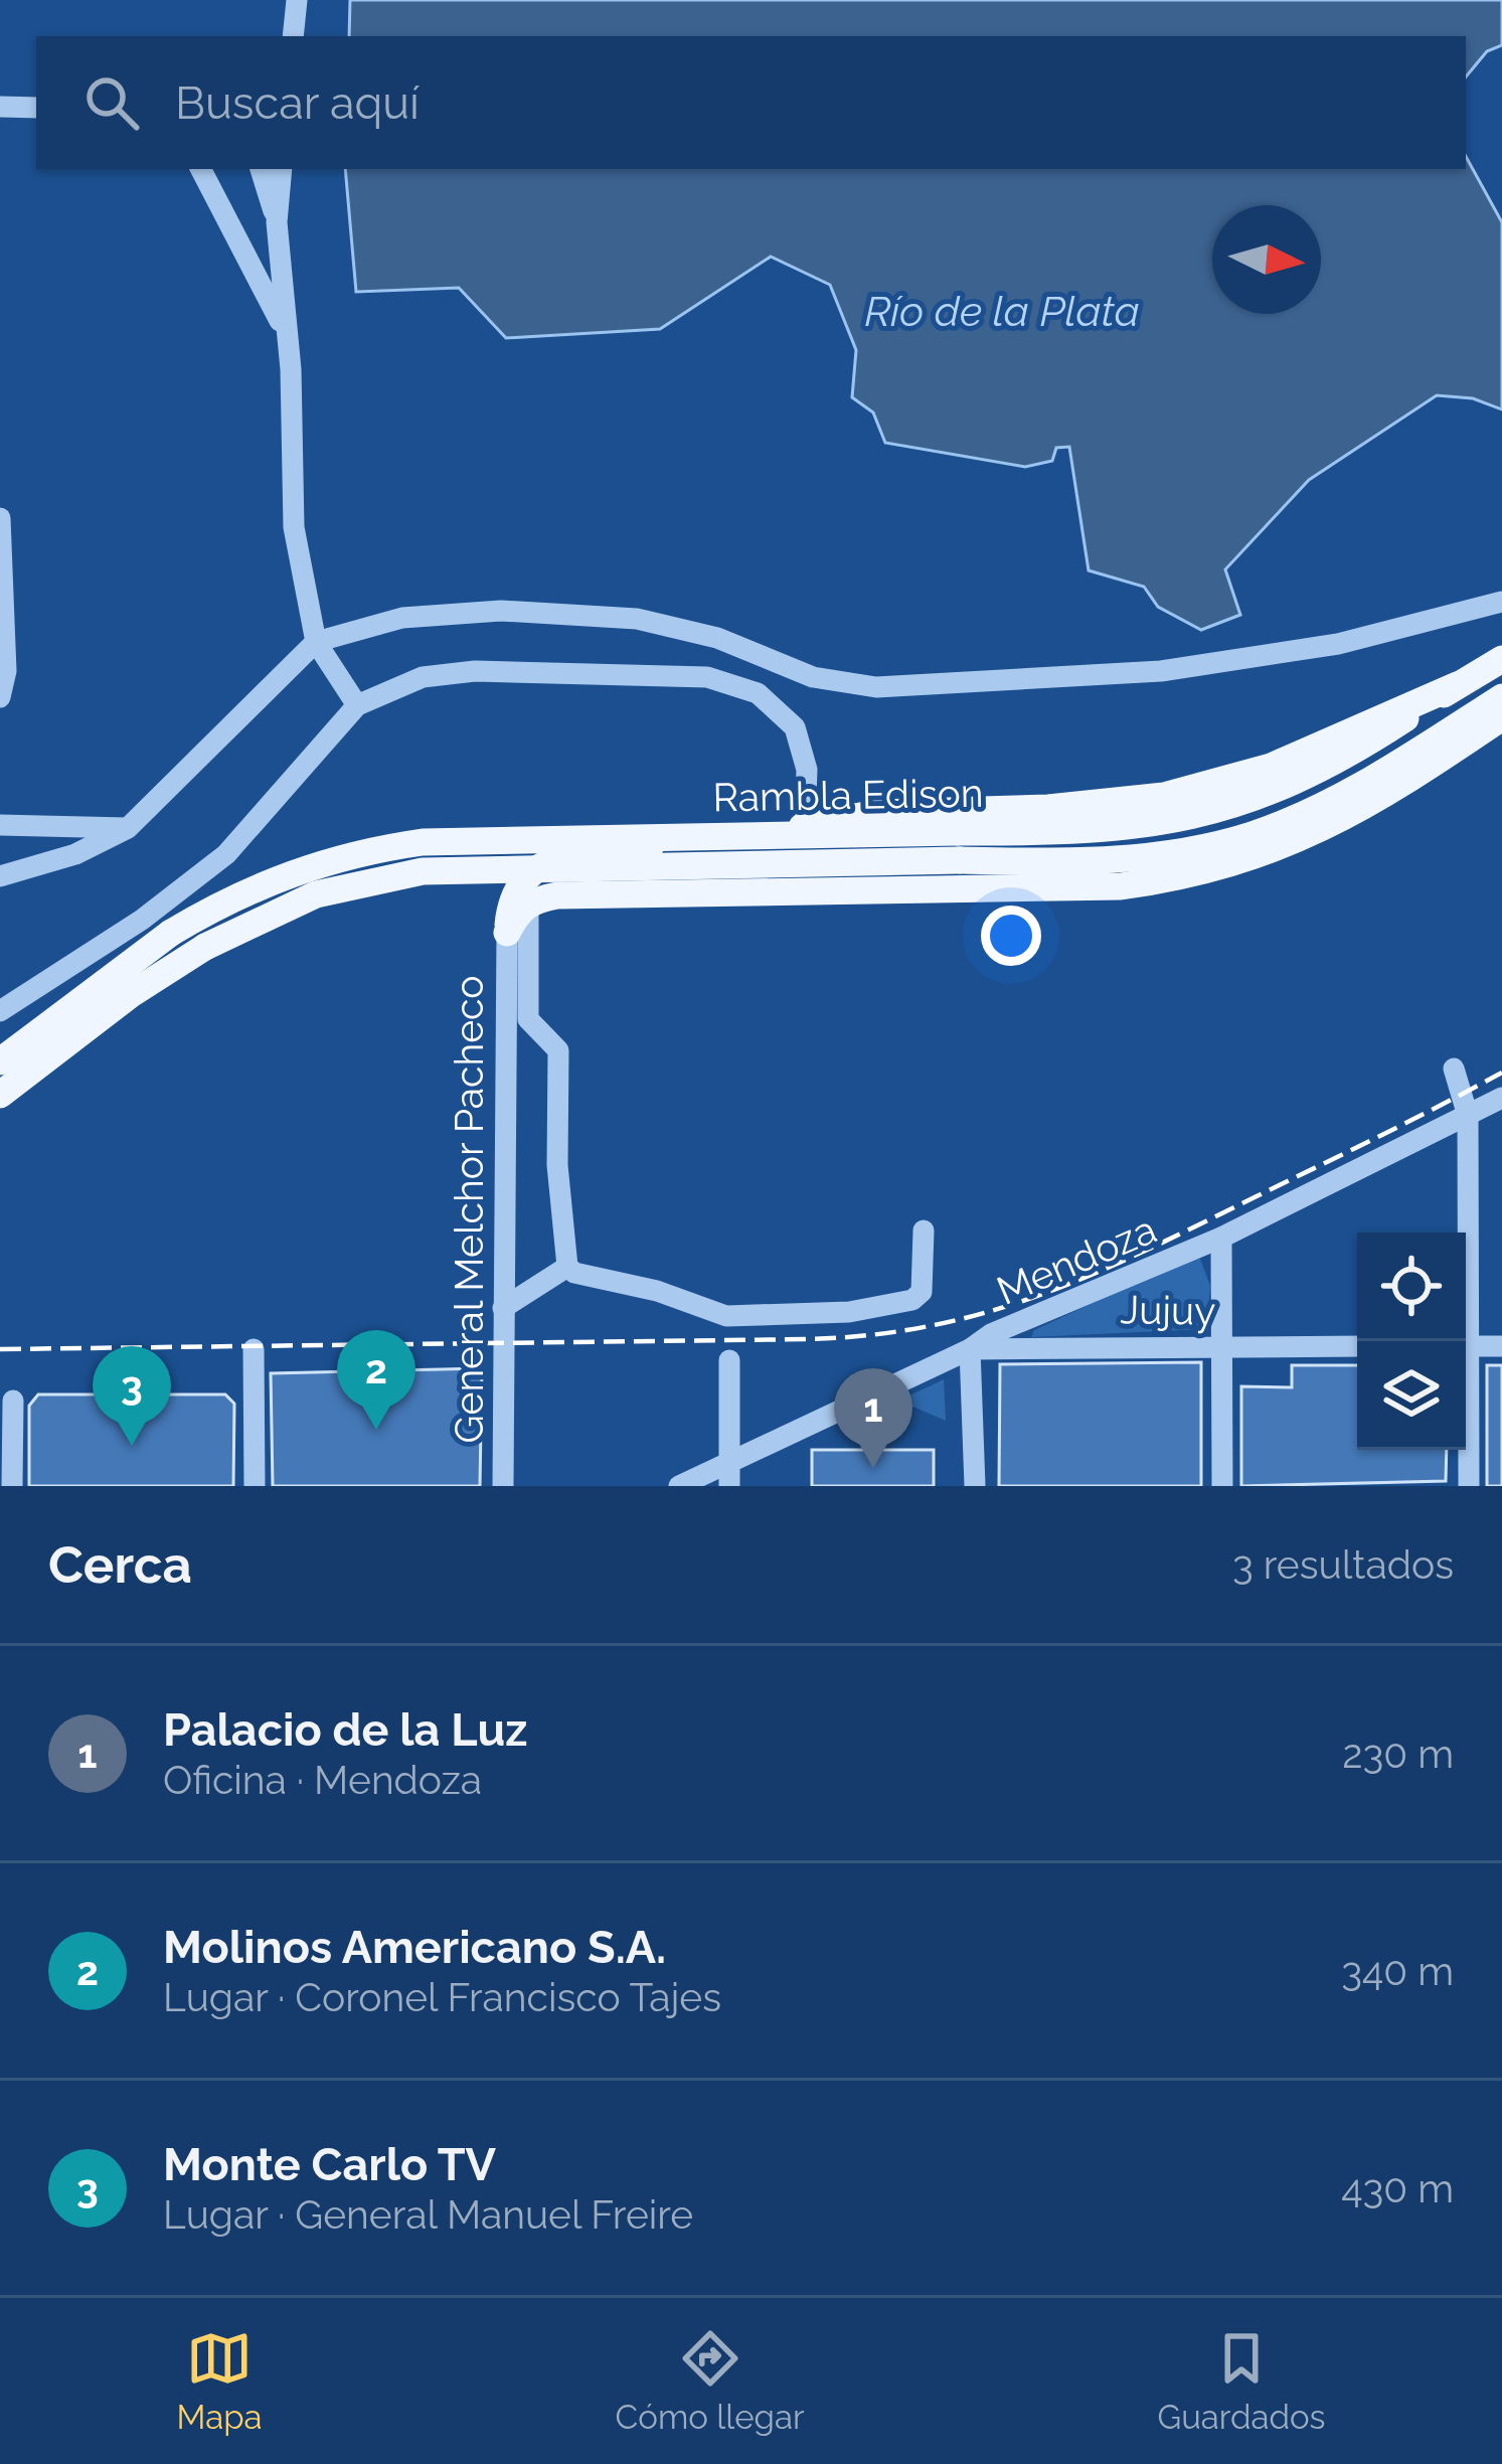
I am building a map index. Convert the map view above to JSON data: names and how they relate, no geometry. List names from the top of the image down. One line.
{"streets":{"main road":["Rambla Edison"],"street":["General Melchor Pacheco","Mendoza","Jujuy"]},"crossings":[["Mendoza","Jujuy"]],"water":["Río de la Plata"],"north":"right","page":{"search":"Buscar aquí","pins":["2","3","1"],"heading":["Cerca","3 resultados"],"list":[{"mark":"1","name":"Palacio de la Luz","note":"Oficina · Mendoza","value":"230 m"},{"mark":"2","name":"Molinos Americano S.A.","note":"Lugar · Coronel Francisco Tajes","value":"340 m"},{"mark":"3","name":"Monte Carlo TV","note":"Lugar · General Manuel Freire","value":"430 m"}],"nav":["Mapa","Cómo llegar","Guardados"]}}
